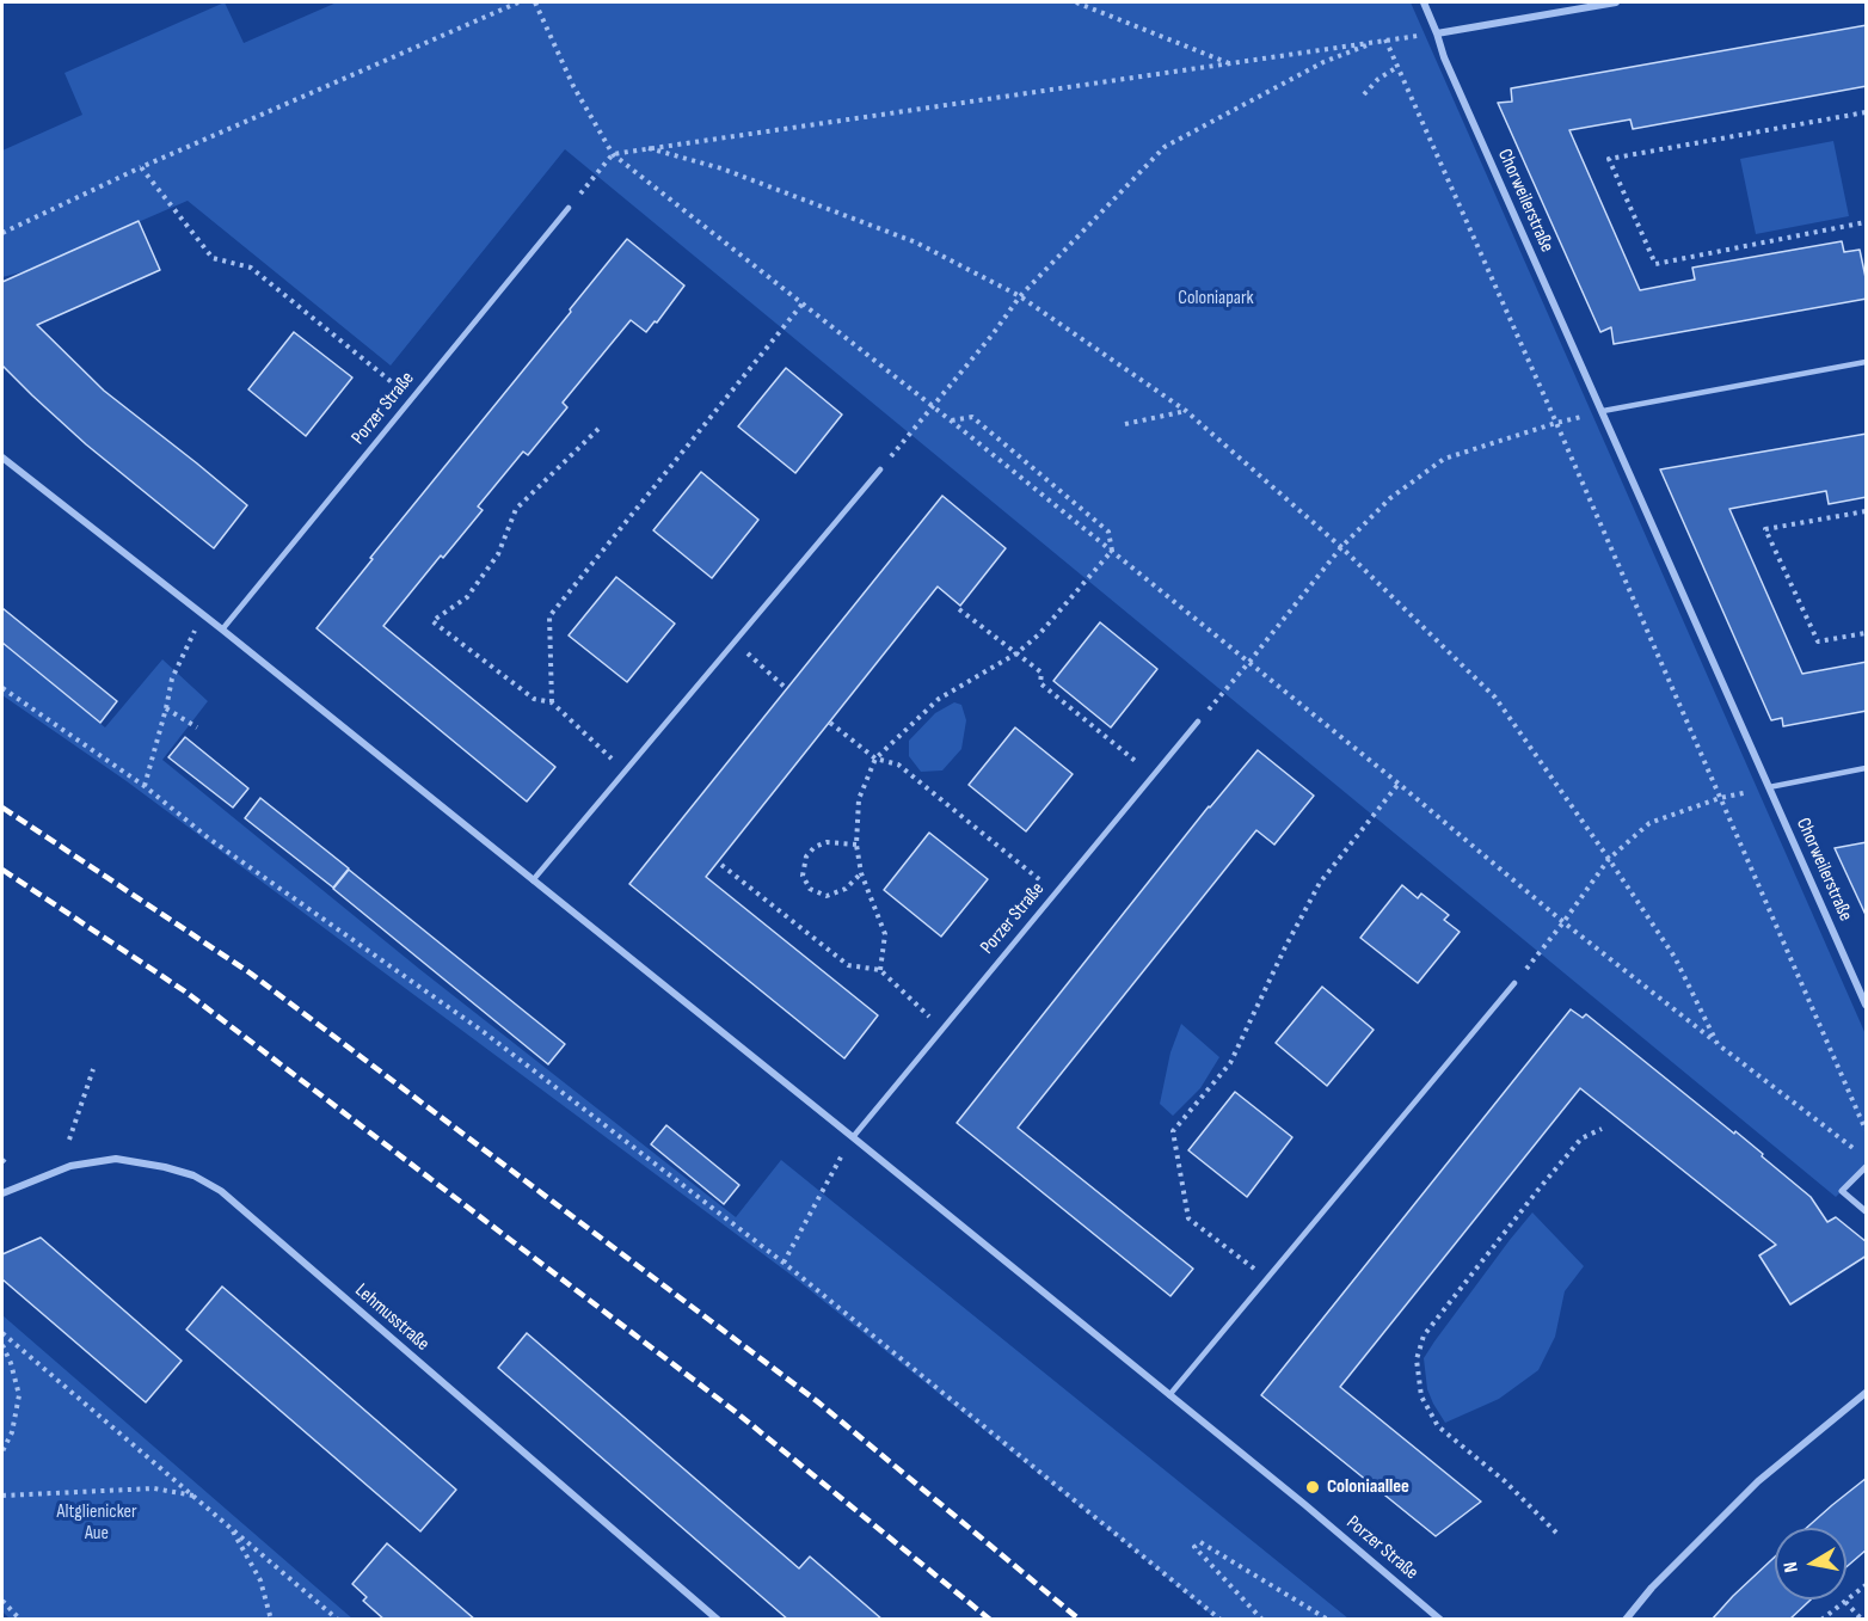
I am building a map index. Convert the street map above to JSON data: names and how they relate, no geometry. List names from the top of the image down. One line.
{"streets":{"street":["Chorweilerstraße","Porzer Straße","Lehmusstraße"]},"parks":["Coloniapark","Altglienicker Aue"],"places":["Coloniaallee"],"north":"left"}
